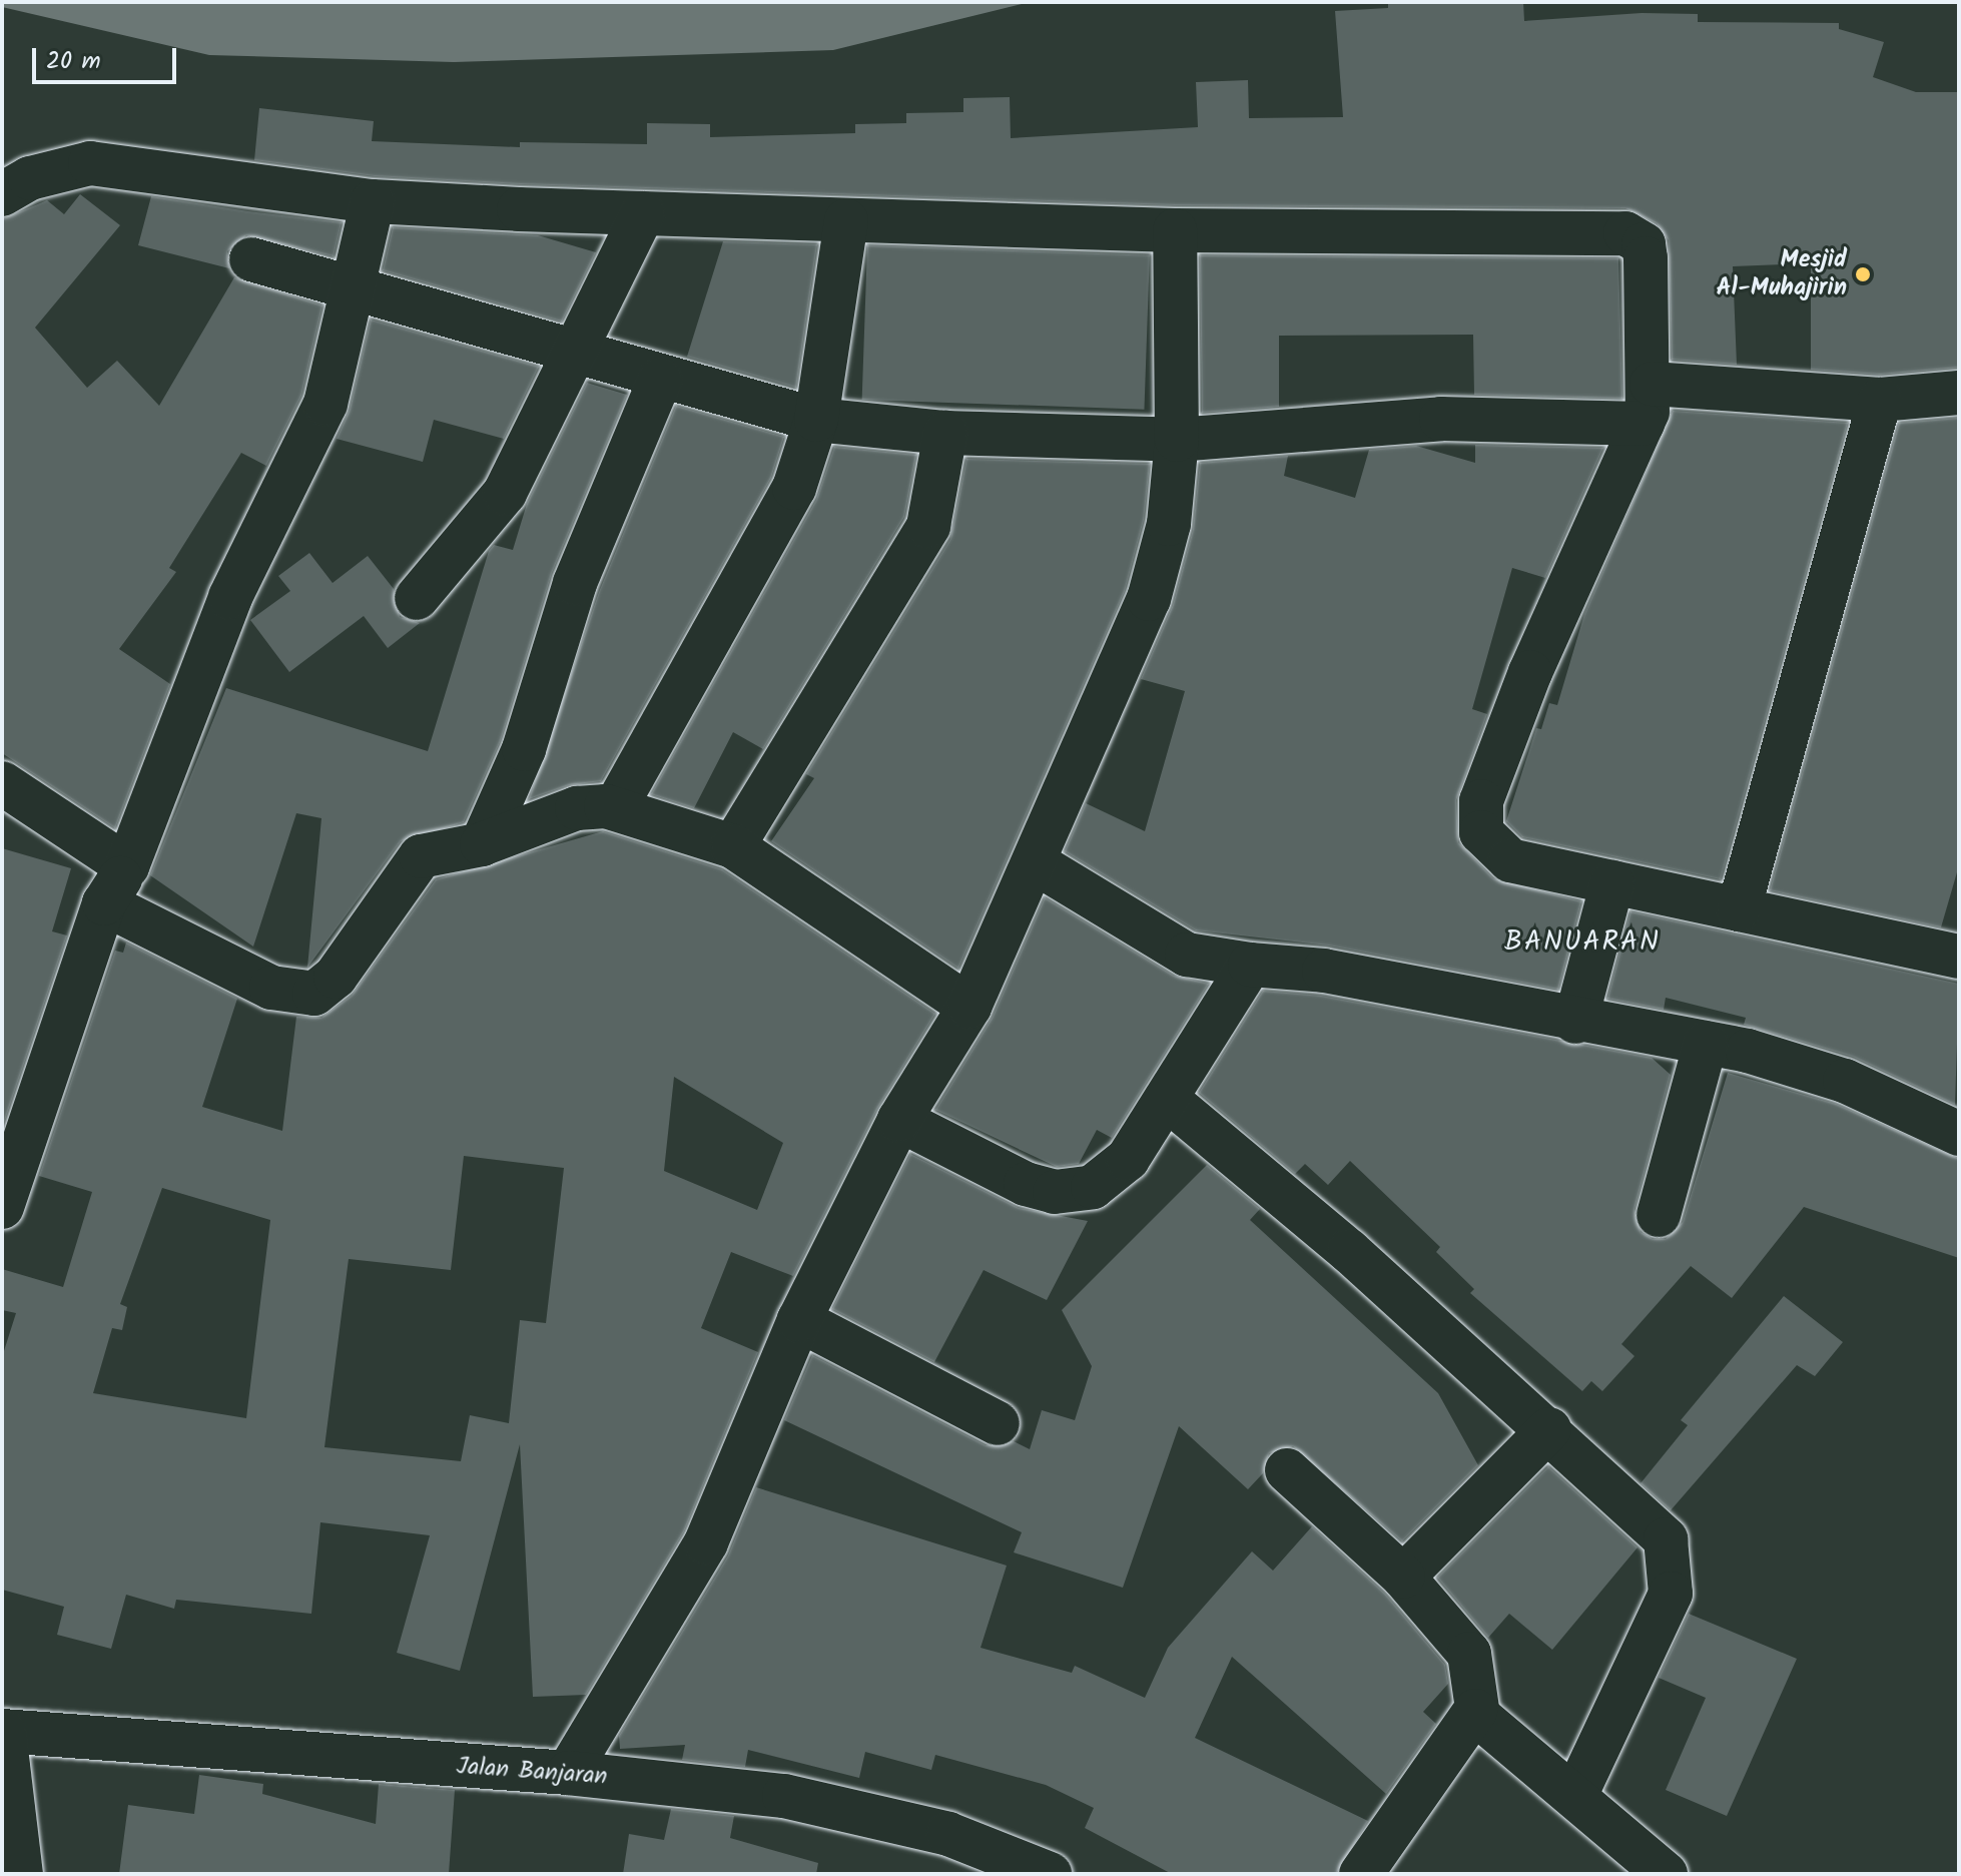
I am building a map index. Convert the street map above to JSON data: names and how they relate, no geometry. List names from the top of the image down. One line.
{"streets":{"street":["Jalan Banjaran"]},"districts":["BANUARAN"],"places":["Mesjid Al-Muhajirin"],"scale_bar":"20 m"}
